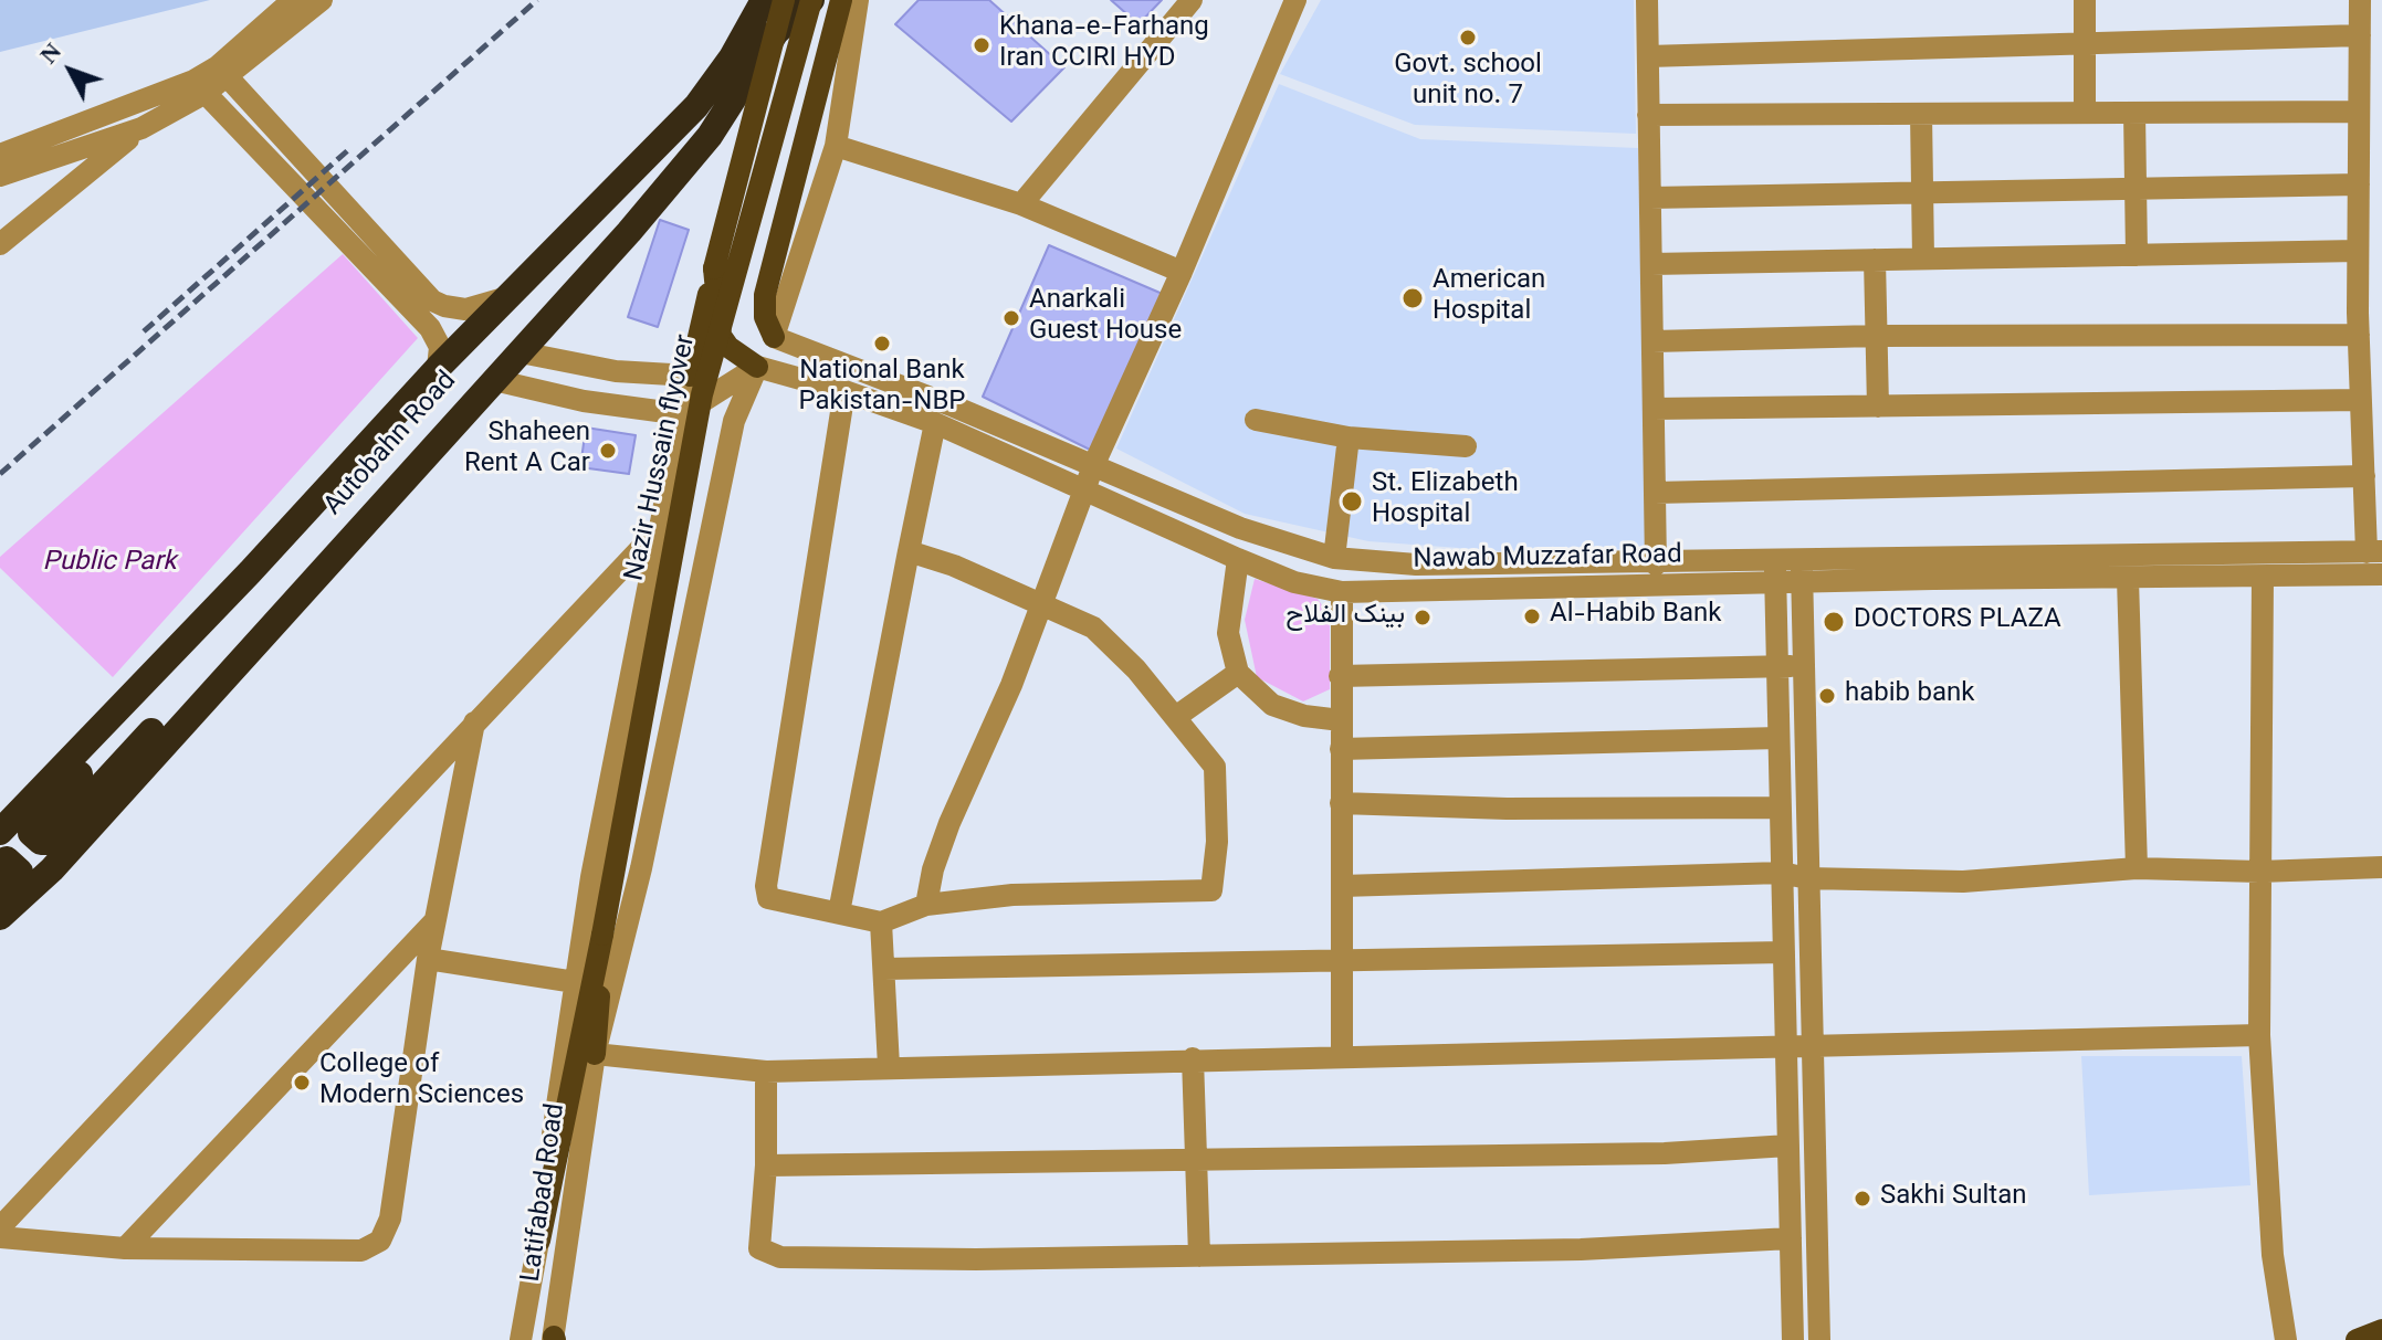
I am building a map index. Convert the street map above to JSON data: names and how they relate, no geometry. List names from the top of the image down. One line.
{"streets":{"highway":["Autobahn Road"],"main road":["Nazir Hussain flyover"],"street":["Nawab Muzzafar Road","Latifabad Road"]},"crossings":[["Autobahn Road","Nazir Hussain flyover"],["Nawab Muzzafar Road","Latifabad Road"]],"parks":["Public Park"],"places":["Govt. school unit no. 7","Khana-e-Farhang Iran CCIRI HYD","American Hospital","Anarkali Guest House","National Bank Pakistan-NBP","Shaheen Rent A Car","St. Elizabeth Hospital","Al-Habib Bank","بینک الفلاح","DOCTORS PLAZA","habib bank","College of Modern Sciences","Sakhi Sultan"],"north":"top left"}
